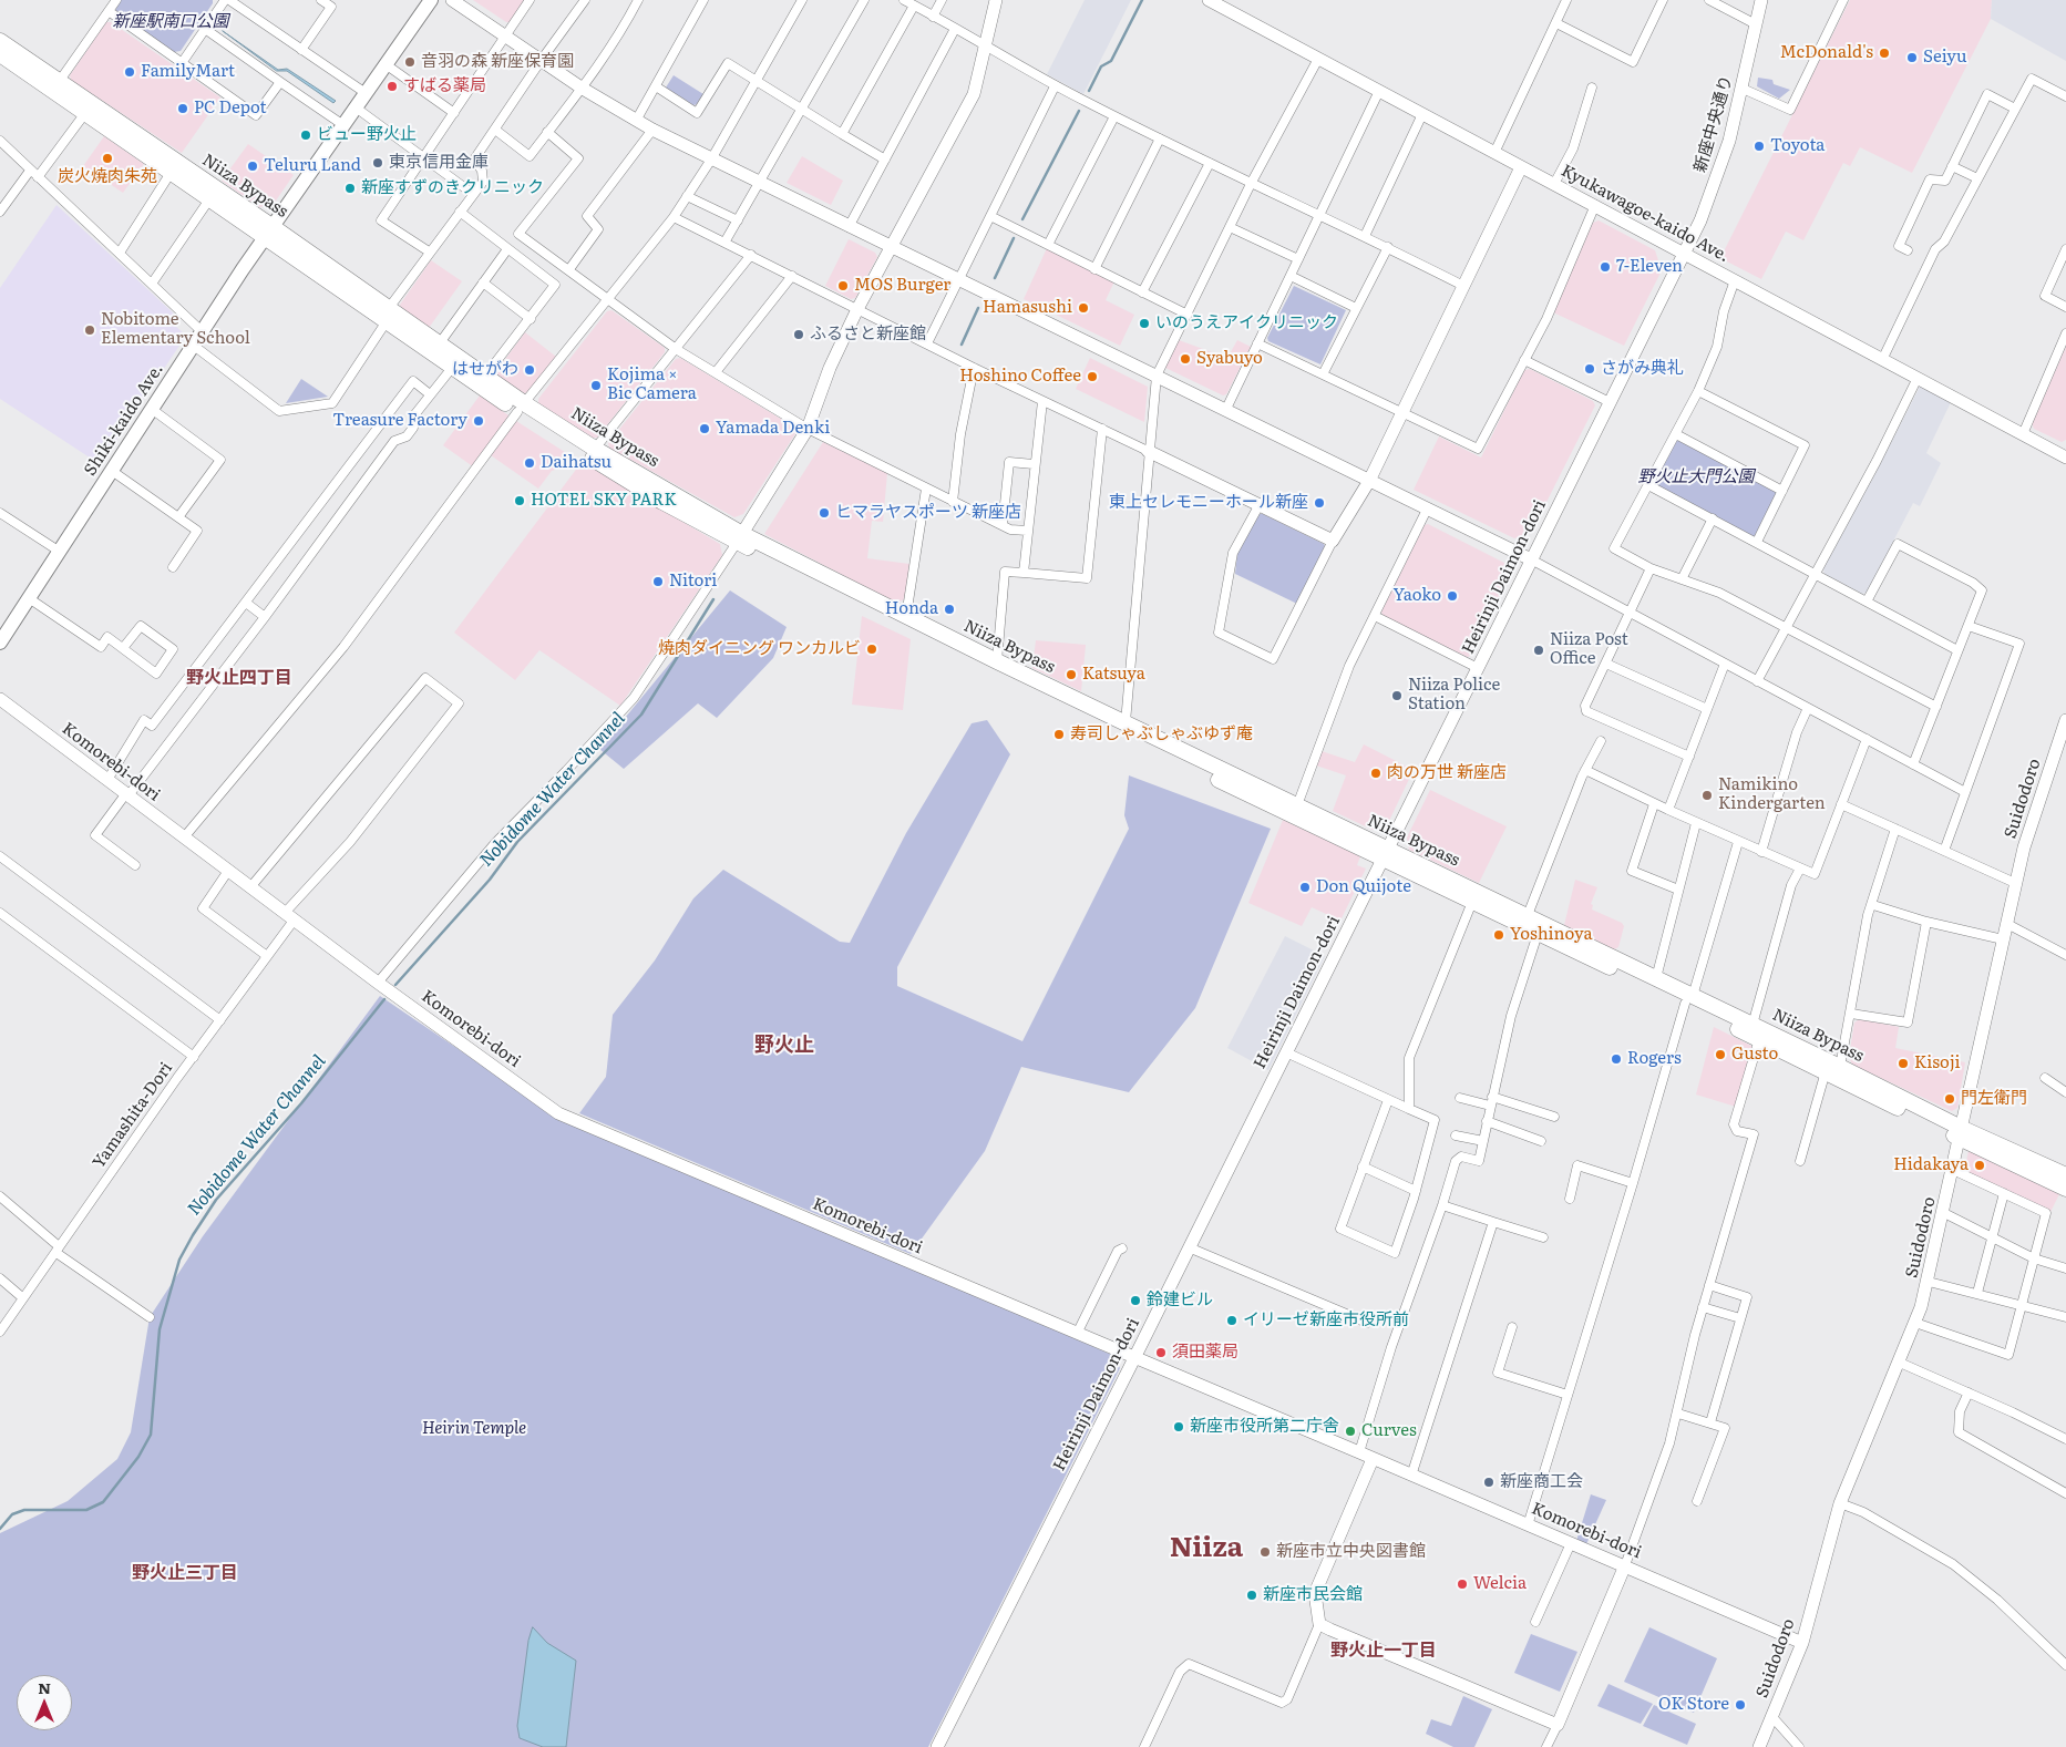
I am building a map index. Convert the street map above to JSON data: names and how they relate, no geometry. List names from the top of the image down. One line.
{"streets":{"highway":["Niiza Bypass"],"main road":["Shiki-kaido Ave."],"street":["新座中央通り","Kyukawagoe-kaido Ave.","Heirinji Daimon-dori","Komorebi-dori","Suidodoro","Yamashita-Dori"]},"crossings":[["新座中央通り","Kyukawagoe-kaido Ave."],["新座中央通り","Heirinji Daimon-dori"],["Niiza Bypass","Shiki-kaido Ave."],["Niiza Bypass","Heirinji Daimon-dori"],["Niiza Bypass","Suidodoro"],["Kyukawagoe-kaido Ave.","Heirinji Daimon-dori"],["Heirinji Daimon-dori","Komorebi-dori"],["Komorebi-dori","Suidodoro"],["Komorebi-dori","Yamashita-Dori"]],"districts":["野火止四丁目","野火止","Niiza","野火止三丁目","野火止一丁目"],"water":["Nobidome Water Channel"],"parks":["新座駅南口公園","野火止大門公園","Heirin Temple"],"places":["McDonald's","Seiyu","音羽の森 新座保育園","FamilyMart","すばる薬局","PC Depot","ビュー野火止","Toyota","炭火焼肉朱苑","東京信用金庫","Teluru Land","新座すずのきクリニック","7-Eleven","MOS Burger","Hamasushi","いのうえアイクリニック","Nobitome Elementary School","ふるさと新座館","Syabuyo","さがみ典礼","はせがわ","Hoshino Coffee","Kojima × Bic Camera","Treasure Factory","Yamada Denki","Daihatsu","HOTEL SKY PARK","東上セレモニーホール新座","ヒマラヤスポーツ 新座店","Nitori","Yaoko","Honda","焼肉ダイニング ワンカルビ","Niiza Post Office","Katsuya","Niiza Police Station","寿司しゃぶしゃぶゆず庵","肉の万世 新座店","Namikino Kindergarten","Don Quijote","Yoshinoya","Gusto","Rogers","Kisoji","門左衛門","Hidakaya","鈴建ビル","イリーゼ新座市役所前","須田薬局","新座市役所第二庁舎","Curves","新座商工会","新座市立中央図書館","Welcia","新座市民会館","OK Store"],"north":"top"}
